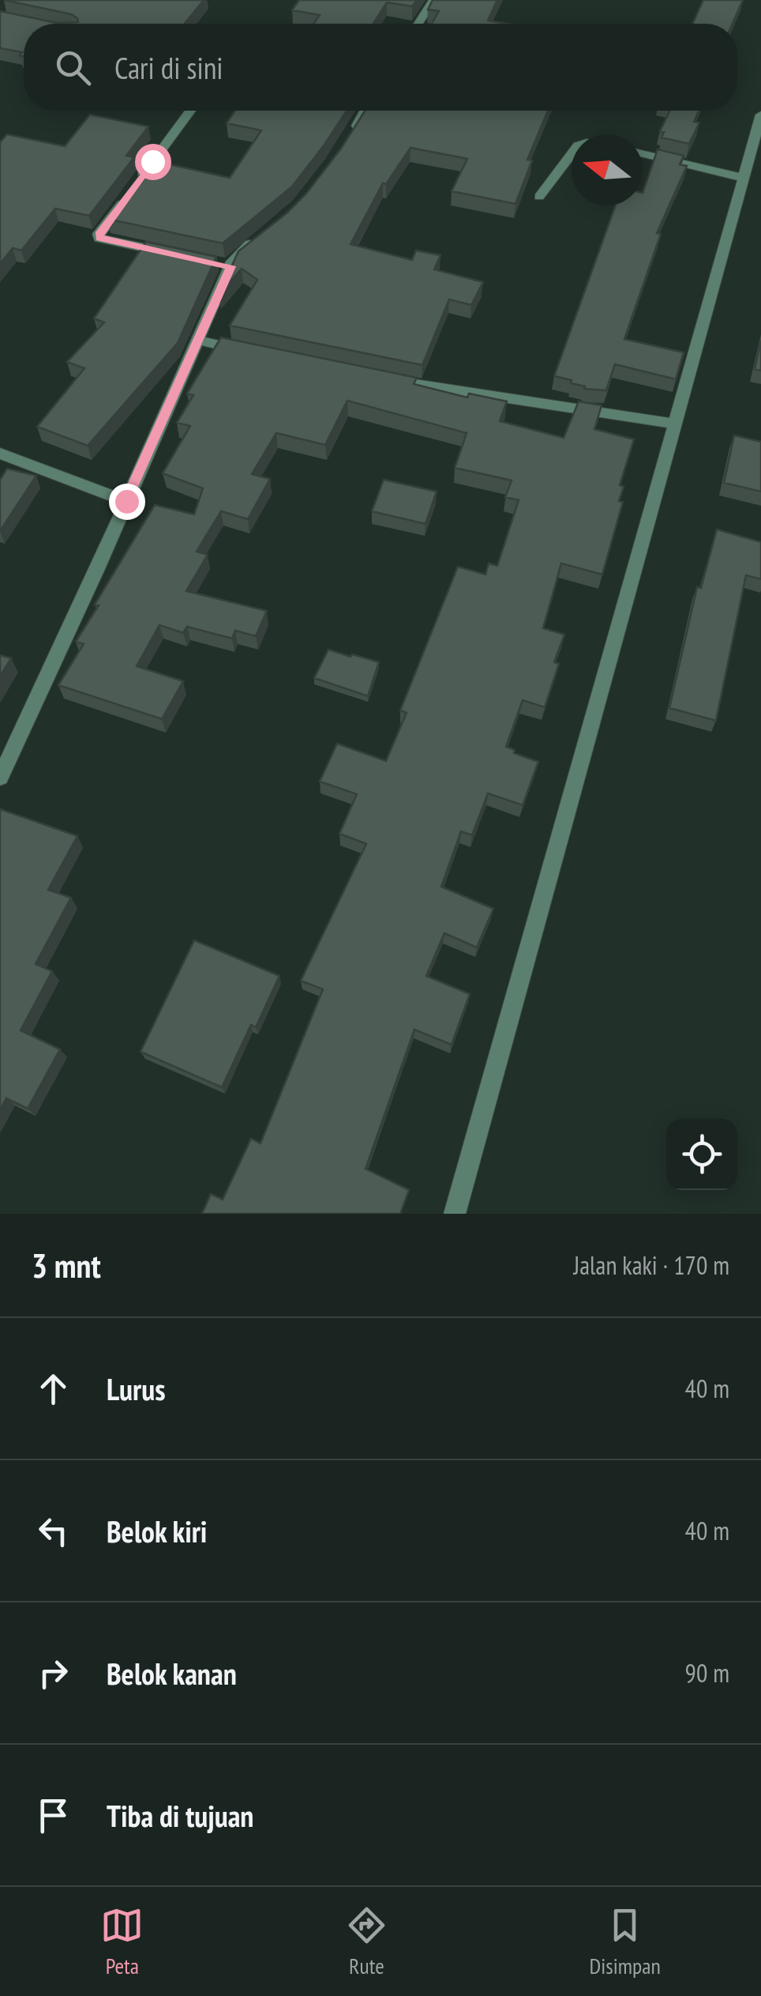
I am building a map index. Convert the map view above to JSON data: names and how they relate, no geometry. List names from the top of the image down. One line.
{"north":"left","page":{"search":"Cari di sini","heading":["3 mnt","Jalan kaki · 170 m"],"list":[["Lurus","40 m"],["Belok kiri","40 m"],["Belok kanan","90 m"],"Tiba di tujuan"],"nav":["Peta","Rute","Disimpan"]}}
